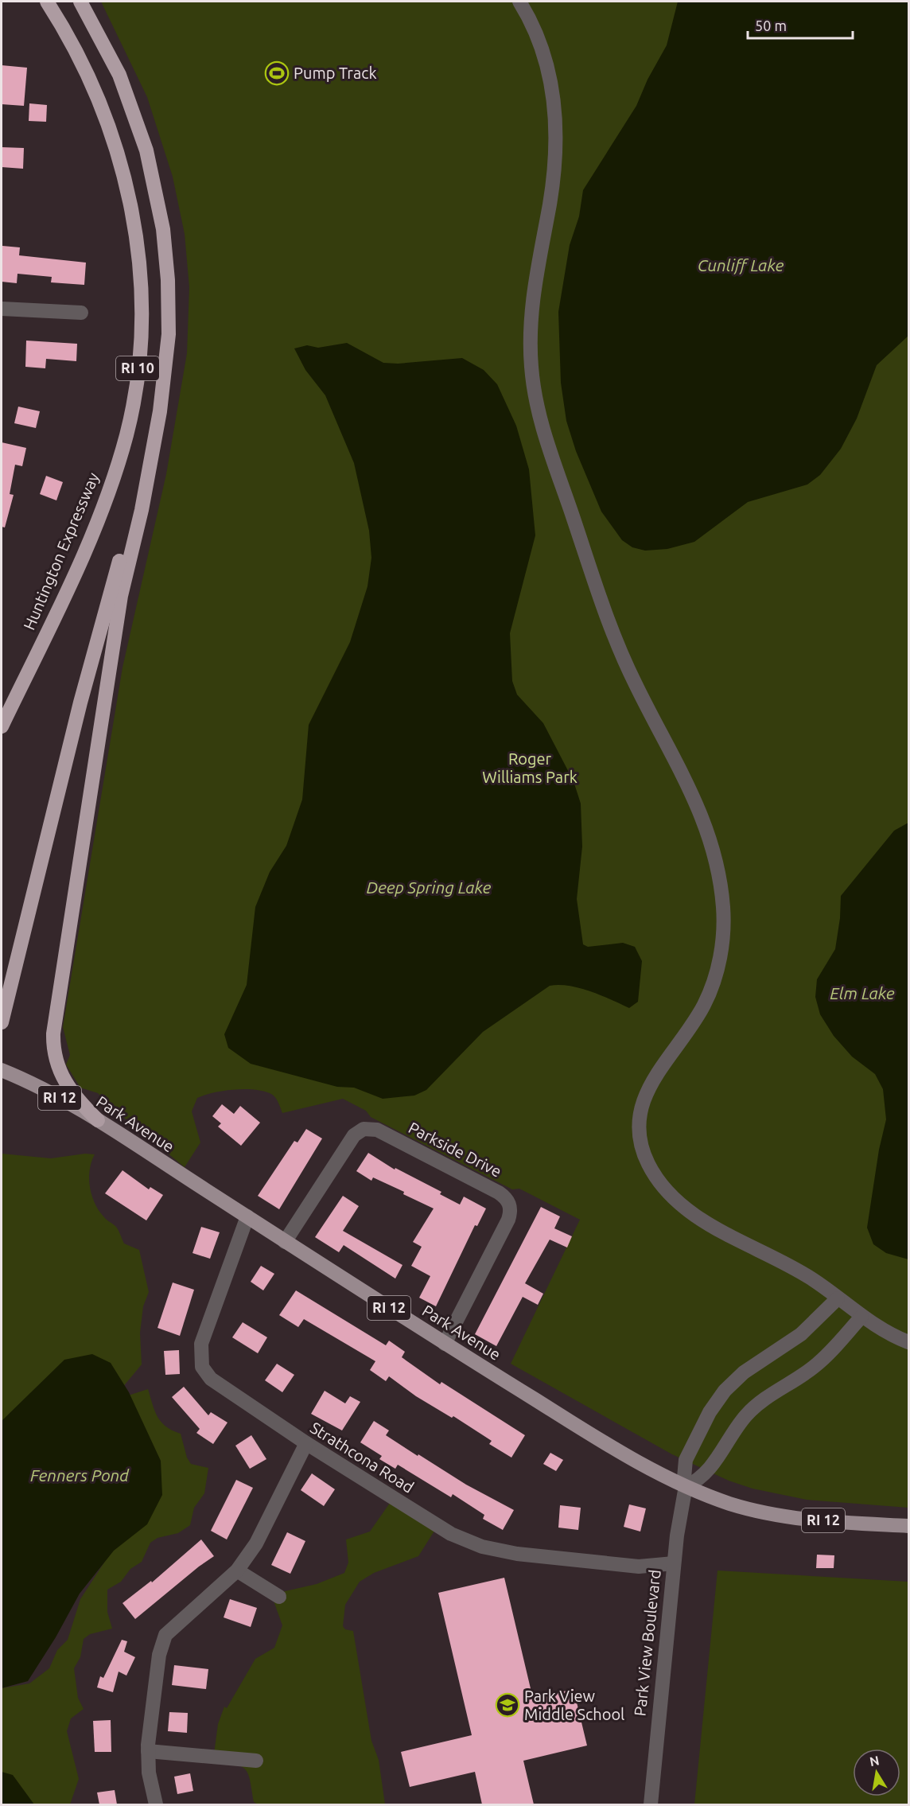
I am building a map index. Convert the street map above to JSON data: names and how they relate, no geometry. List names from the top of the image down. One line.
{"streets":{"highway":["RI 10","Huntington Expressway"],"main road":["RI 12","Park Avenue"],"street":["Parkside Drive","Strathcona Road","Park View Boulevard"]},"crossings":[["Park Avenue","Parkside Drive"],["Park Avenue","Strathcona Road"],["Park Avenue","Park View Boulevard"],["Strathcona Road","Park View Boulevard"]],"water":["Cunliff Lake","Deep Spring Lake","Elm Lake","Fenners Pond"],"parks":["Roger Williams Park"],"places":{"sports":["Pump Track"],"school or university":["Park View Middle School"]},"scale_bar":"50 m","north":"top"}
